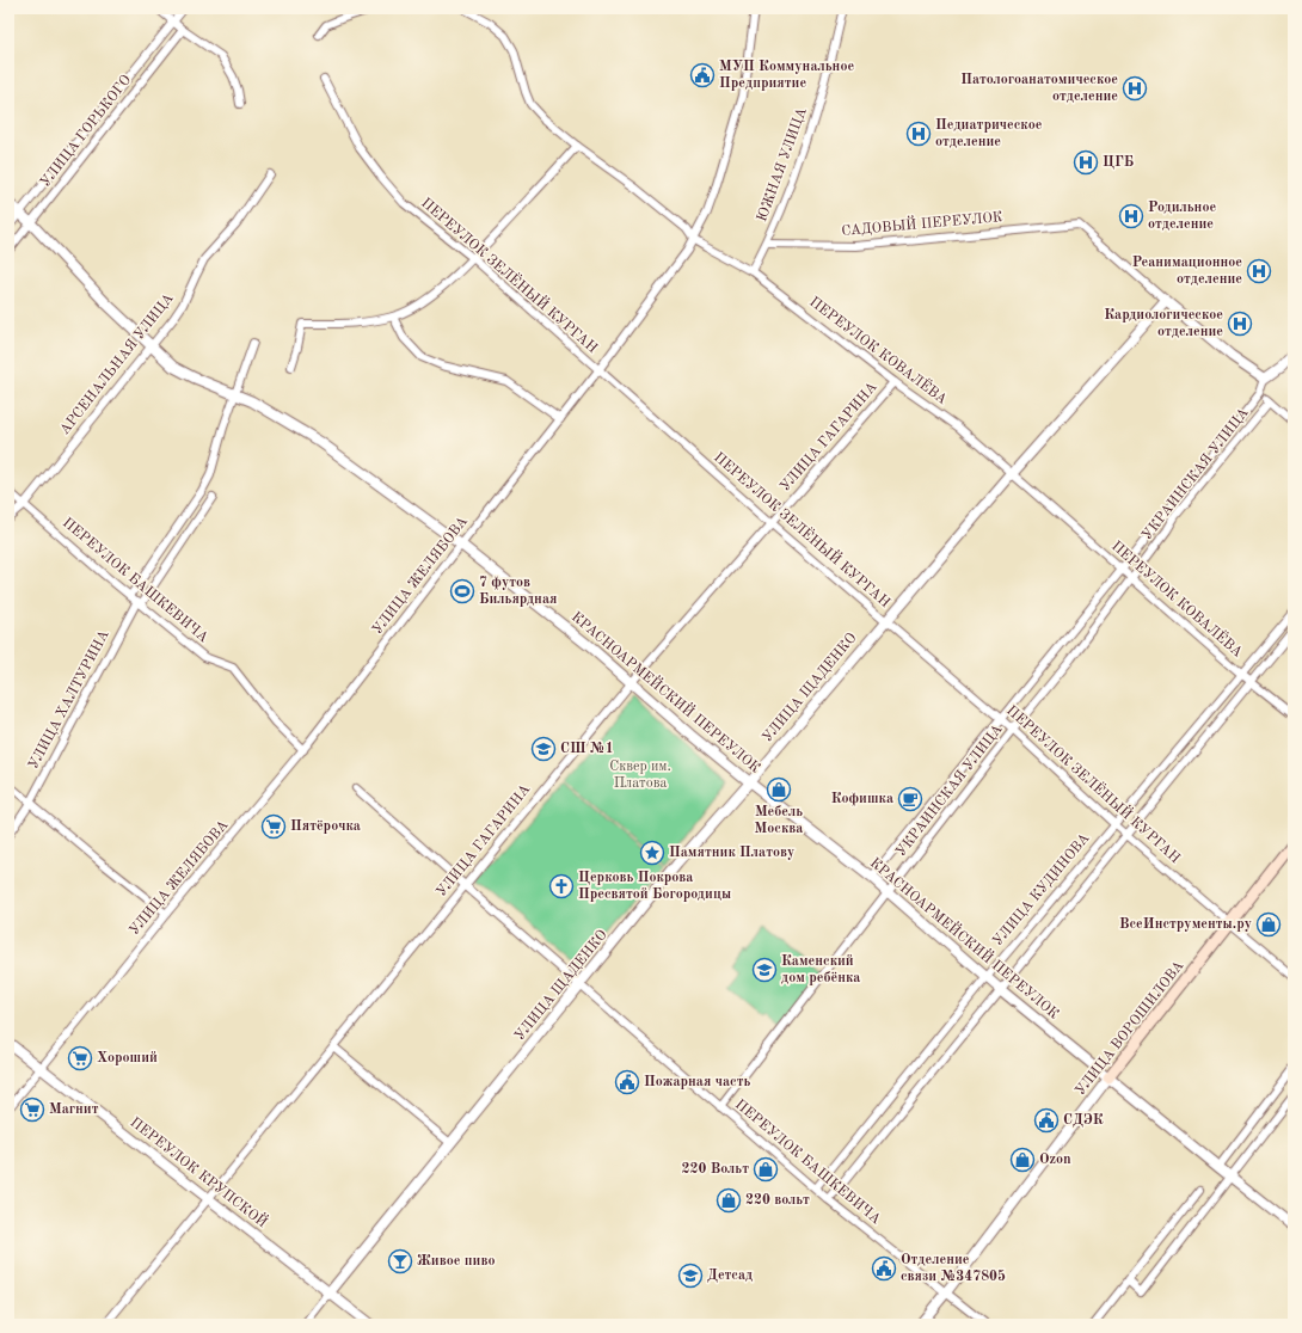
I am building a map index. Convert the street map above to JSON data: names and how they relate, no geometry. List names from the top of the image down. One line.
{"streets":{"main road":["УЛИЦА ВОРОШИЛОВА"],"street":["УЛИЦА ГОРЬКОГО","ЮЖНАЯ УЛИЦА","САДОВЫЙ ПЕРЕУЛОК","ПЕРЕУЛОК ЗЕЛЁНЫЙ КУРГАН","ПЕРЕУЛОК КОВАЛЁВА","АРСЕНАЛЬНАЯ УЛИЦА","УЛИЦА ГАГАРИНА","УКРАИНСКАЯ УЛИЦА","УЛИЦА ЖЕЛЯБОВА","ПЕРЕУЛОК БАШКЕВИЧА","УЛИЦА ЩАДЕНКО","КРАСНОАРМЕЙСКИЙ ПЕРЕУЛОК","УЛИЦА ХАЛТУРИНА","УЛИЦА КУДИНОВА","ПЕРЕУЛОК КРУПСКОЙ"]},"crossings":[["УЛИЦА ГОРЬКОГО","КРАСНОАРМЕЙСКИЙ ПЕРЕУЛОК"],["ЮЖНАЯ УЛИЦА","САДОВЫЙ ПЕРЕУЛОК"],["ЮЖНАЯ УЛИЦА","ПЕРЕУЛОК КОВАЛЁВА"],["САДОВЫЙ ПЕРЕУЛОК","УЛИЦА ЩАДЕНКО"],["ПЕРЕУЛОК ЗЕЛЁНЫЙ КУРГАН","УЛИЦА ГАГАРИНА"],["ПЕРЕУЛОК ЗЕЛЁНЫЙ КУРГАН","УКРАИНСКАЯ УЛИЦА"],["ПЕРЕУЛОК ЗЕЛЁНЫЙ КУРГАН","УЛИЦА ЖЕЛЯБОВА"],["ПЕРЕУЛОК ЗЕЛЁНЫЙ КУРГАН","УЛИЦА ЩАДЕНКО"],["ПЕРЕУЛОК ЗЕЛЁНЫЙ КУРГАН","УЛИЦА КУДИНОВА"],["ПЕРЕУЛОК ЗЕЛЁНЫЙ КУРГАН","УЛИЦА ВОРОШИЛОВА"],["ПЕРЕУЛОК КОВАЛЁВА","УЛИЦА ГАГАРИНА"],["ПЕРЕУЛОК КОВАЛЁВА","УКРАИНСКАЯ УЛИЦА"],["ПЕРЕУЛОК КОВАЛЁВА","УЛИЦА ЖЕЛЯБОВА"],["ПЕРЕУЛОК КОВАЛЁВА","УЛИЦА ЩАДЕНКО"],["ПЕРЕУЛОК КОВАЛЁВА","УЛИЦА КУДИНОВА"],["АРСЕНАЛЬНАЯ УЛИЦА","ПЕРЕУЛОК БАШКЕВИЧА"],["АРСЕНАЛЬНАЯ УЛИЦА","КРАСНОАРМЕЙСКИЙ ПЕРЕУЛОК"],["УЛИЦА ГАГАРИНА","ПЕРЕУЛОК БАШКЕВИЧА"],["УЛИЦА ГАГАРИНА","КРАСНОАРМЕЙСКИЙ ПЕРЕУЛОК"],["УЛИЦА ГАГАРИНА","ПЕРЕУЛОК КРУПСКОЙ"],["УКРАИНСКАЯ УЛИЦА","ПЕРЕУЛОК БАШКЕВИЧА"],["УКРАИНСКАЯ УЛИЦА","КРАСНОАРМЕЙСКИЙ ПЕРЕУЛОК"],["УЛИЦА ЖЕЛЯБОВА","ПЕРЕУЛОК БАШКЕВИЧА"],["УЛИЦА ЖЕЛЯБОВА","КРАСНОАРМЕЙСКИЙ ПЕРЕУЛОК"],["УЛИЦА ЖЕЛЯБОВА","ПЕРЕУЛОК КРУПСКОЙ"],["ПЕРЕУЛОК БАШКЕВИЧА","УЛИЦА ЩАДЕНКО"],["ПЕРЕУЛОК БАШКЕВИЧА","УЛИЦА ХАЛТУРИНА"],["ПЕРЕУЛОК БАШКЕВИЧА","УЛИЦА КУДИНОВА"],["ПЕРЕУЛОК БАШКЕВИЧА","УЛИЦА ВОРОШИЛОВА"],["УЛИЦА ЩАДЕНКО","КРАСНОАРМЕЙСКИЙ ПЕРЕУЛОК"],["УЛИЦА ЩАДЕНКО","ПЕРЕУЛОК КРУПСКОЙ"],["КРАСНОАРМЕЙСКИЙ ПЕРЕУЛОК","УЛИЦА ХАЛТУРИНА"],["КРАСНОАРМЕЙСКИЙ ПЕРЕУЛОК","УЛИЦА КУДИНОВА"],["КРАСНОАРМЕЙСКИЙ ПЕРЕУЛОК","УЛИЦА ВОРОШИЛОВА"]],"parks":["Сквер им. Платова"],"places":{"public building":["МУП Коммунальное Предприятие","Пожарная часть","СДЭК","Отделение связи №347805"],"hospital":["Патологоанатомическое отделение","Педиатрическое отделение","ЦГБ","Родильное отделение","Реанимационное отделение","Кардиологическое отделение"],"sports":["7 футов Бильярдная"],"school or university":["СШ №1","Каменский дом ребёнка","Детсад"],"shop":["Мебель Москва","ВсеИнструменты.ру","Ozon","220 Вольт","220 вольт"],"cafe":["Кофишка"],"supermarket":["Пятёрочка","Хороший","Магнит"],"place":["Памятник Платову"],"church":["Церковь Покрова Пресвятой Богородицы"],"bar":["Живое пиво"]}}
